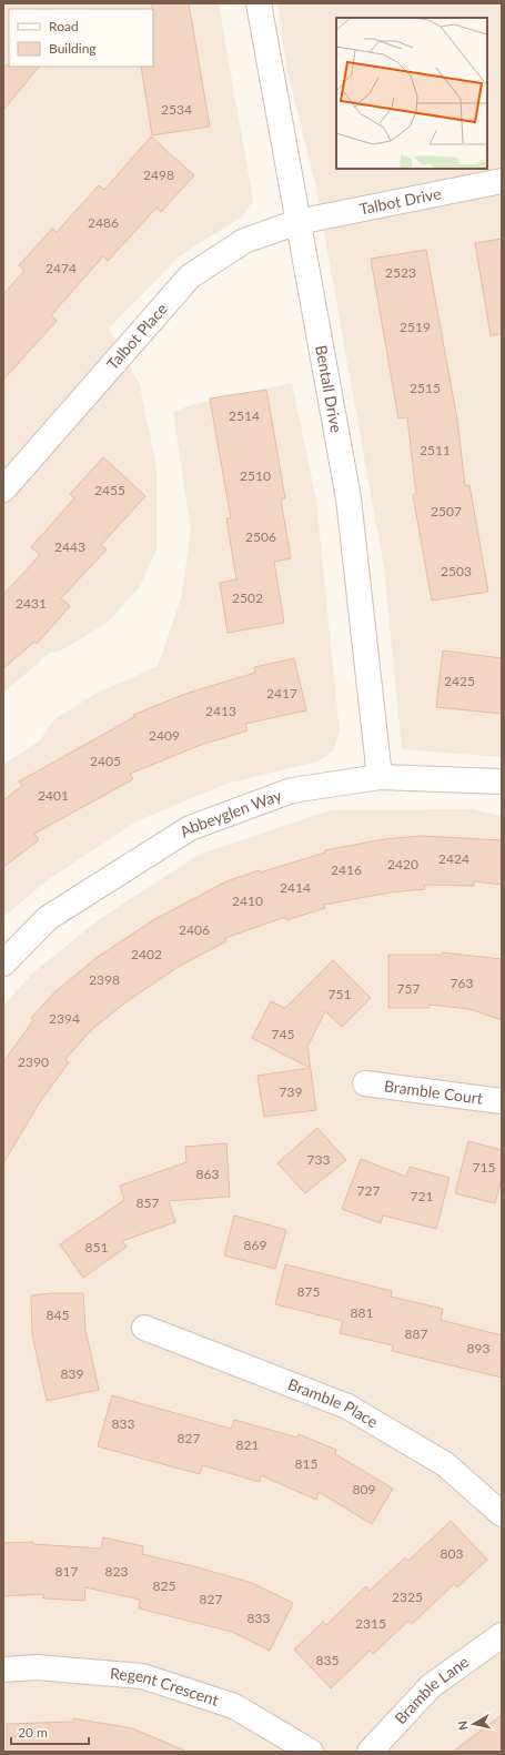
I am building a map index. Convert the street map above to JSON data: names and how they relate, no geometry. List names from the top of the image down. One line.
{"streets":{"street":["Talbot Drive","Talbot Place","Bentall Drive","Abbeyglen Way","Bramble Court","Bramble Place","Regent Crescent","Bramble Lane"]},"crossings":[["Talbot Drive","Talbot Place"],["Talbot Drive","Bentall Drive"],["Talbot Place","Bentall Drive"],["Bentall Drive","Abbeyglen Way"]],"house_numbers":["2534","2498","2486","2474","2523","2519","2515","2514","2511","2510","2455","2507","2506","2443","2503","2502","2431","2425","2417","2413","2409","2405","2401","2424","2420","2416","2414","2410","2406","2402","2398","763","757","751","2394","745","2390","739","733","715","863","727","721","857","869","851","875","881","845","887","893","839","833","827","821","815","809","803","817","823","825","2325","827","833","2315","835"],"legend":["Road","Building"],"scale_bar":"20 m","north":"left"}
